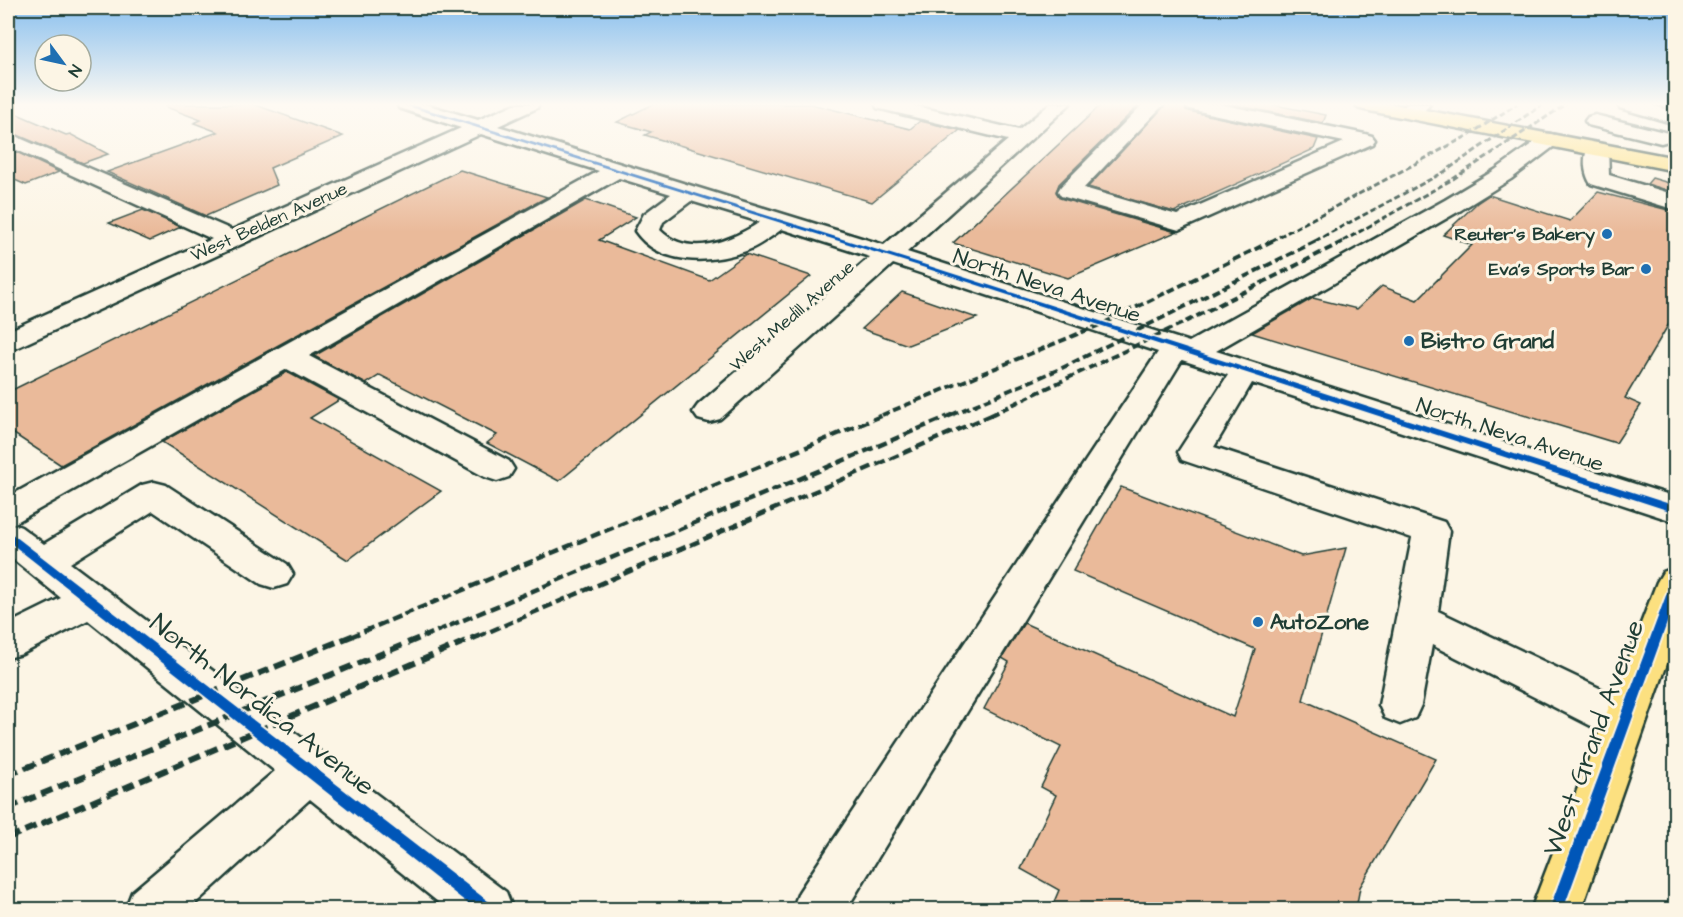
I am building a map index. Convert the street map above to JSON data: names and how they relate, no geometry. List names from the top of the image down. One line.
{"streets":{"main road":["West Grand Avenue"],"street":["West Belden Avenue","North Neva Avenue","West Medill Avenue","North Nordica Avenue"]},"crossings":[["North Neva Avenue","West Medill Avenue"]],"places":["Reuter’s Bakery","Eva’s Sports Bar","Bistro Grand","AutoZone"],"north":"bottom right"}
